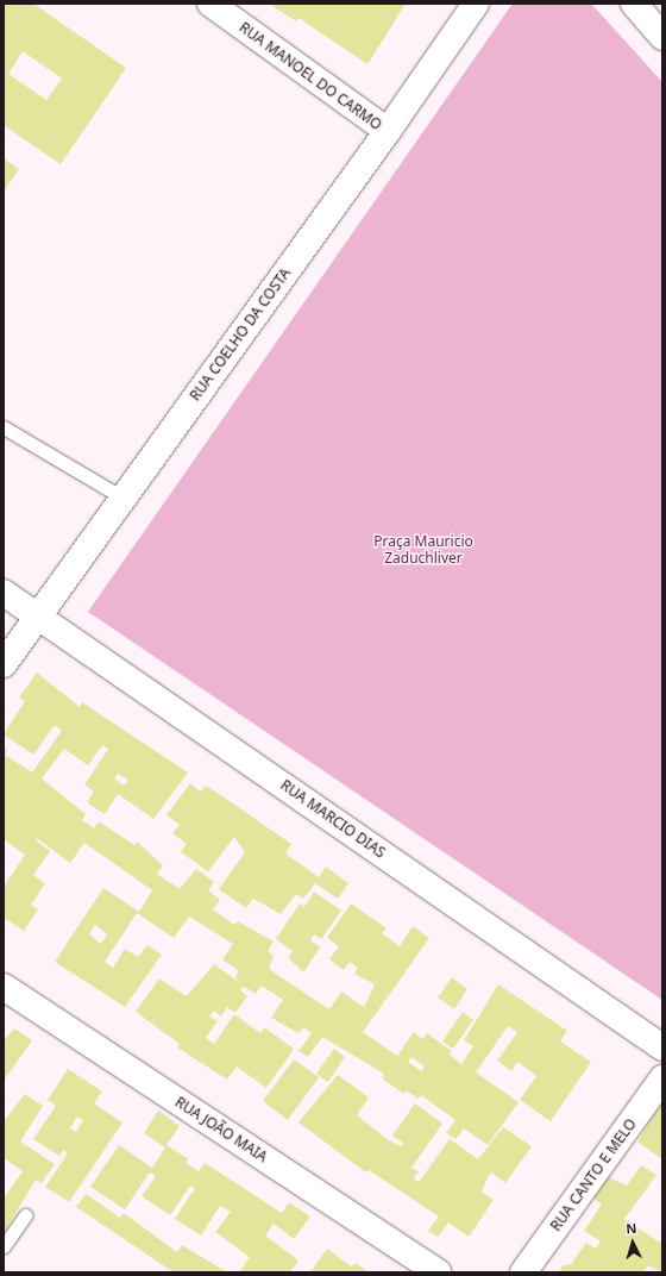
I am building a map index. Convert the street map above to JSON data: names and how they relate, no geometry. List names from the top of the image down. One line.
{"streets":{"street":["RUA MANOEL DO CARMO","RUA COELHO DA COSTA","RUA MARCIO DIAS","RUA JOÃO MAIA","RUA CANTO E MELO"]},"crossings":[["RUA MANOEL DO CARMO","RUA COELHO DA COSTA"],["RUA COELHO DA COSTA","RUA MARCIO DIAS"]],"parks":["Praça Mauricio Zaduchliver"],"north":"top"}
